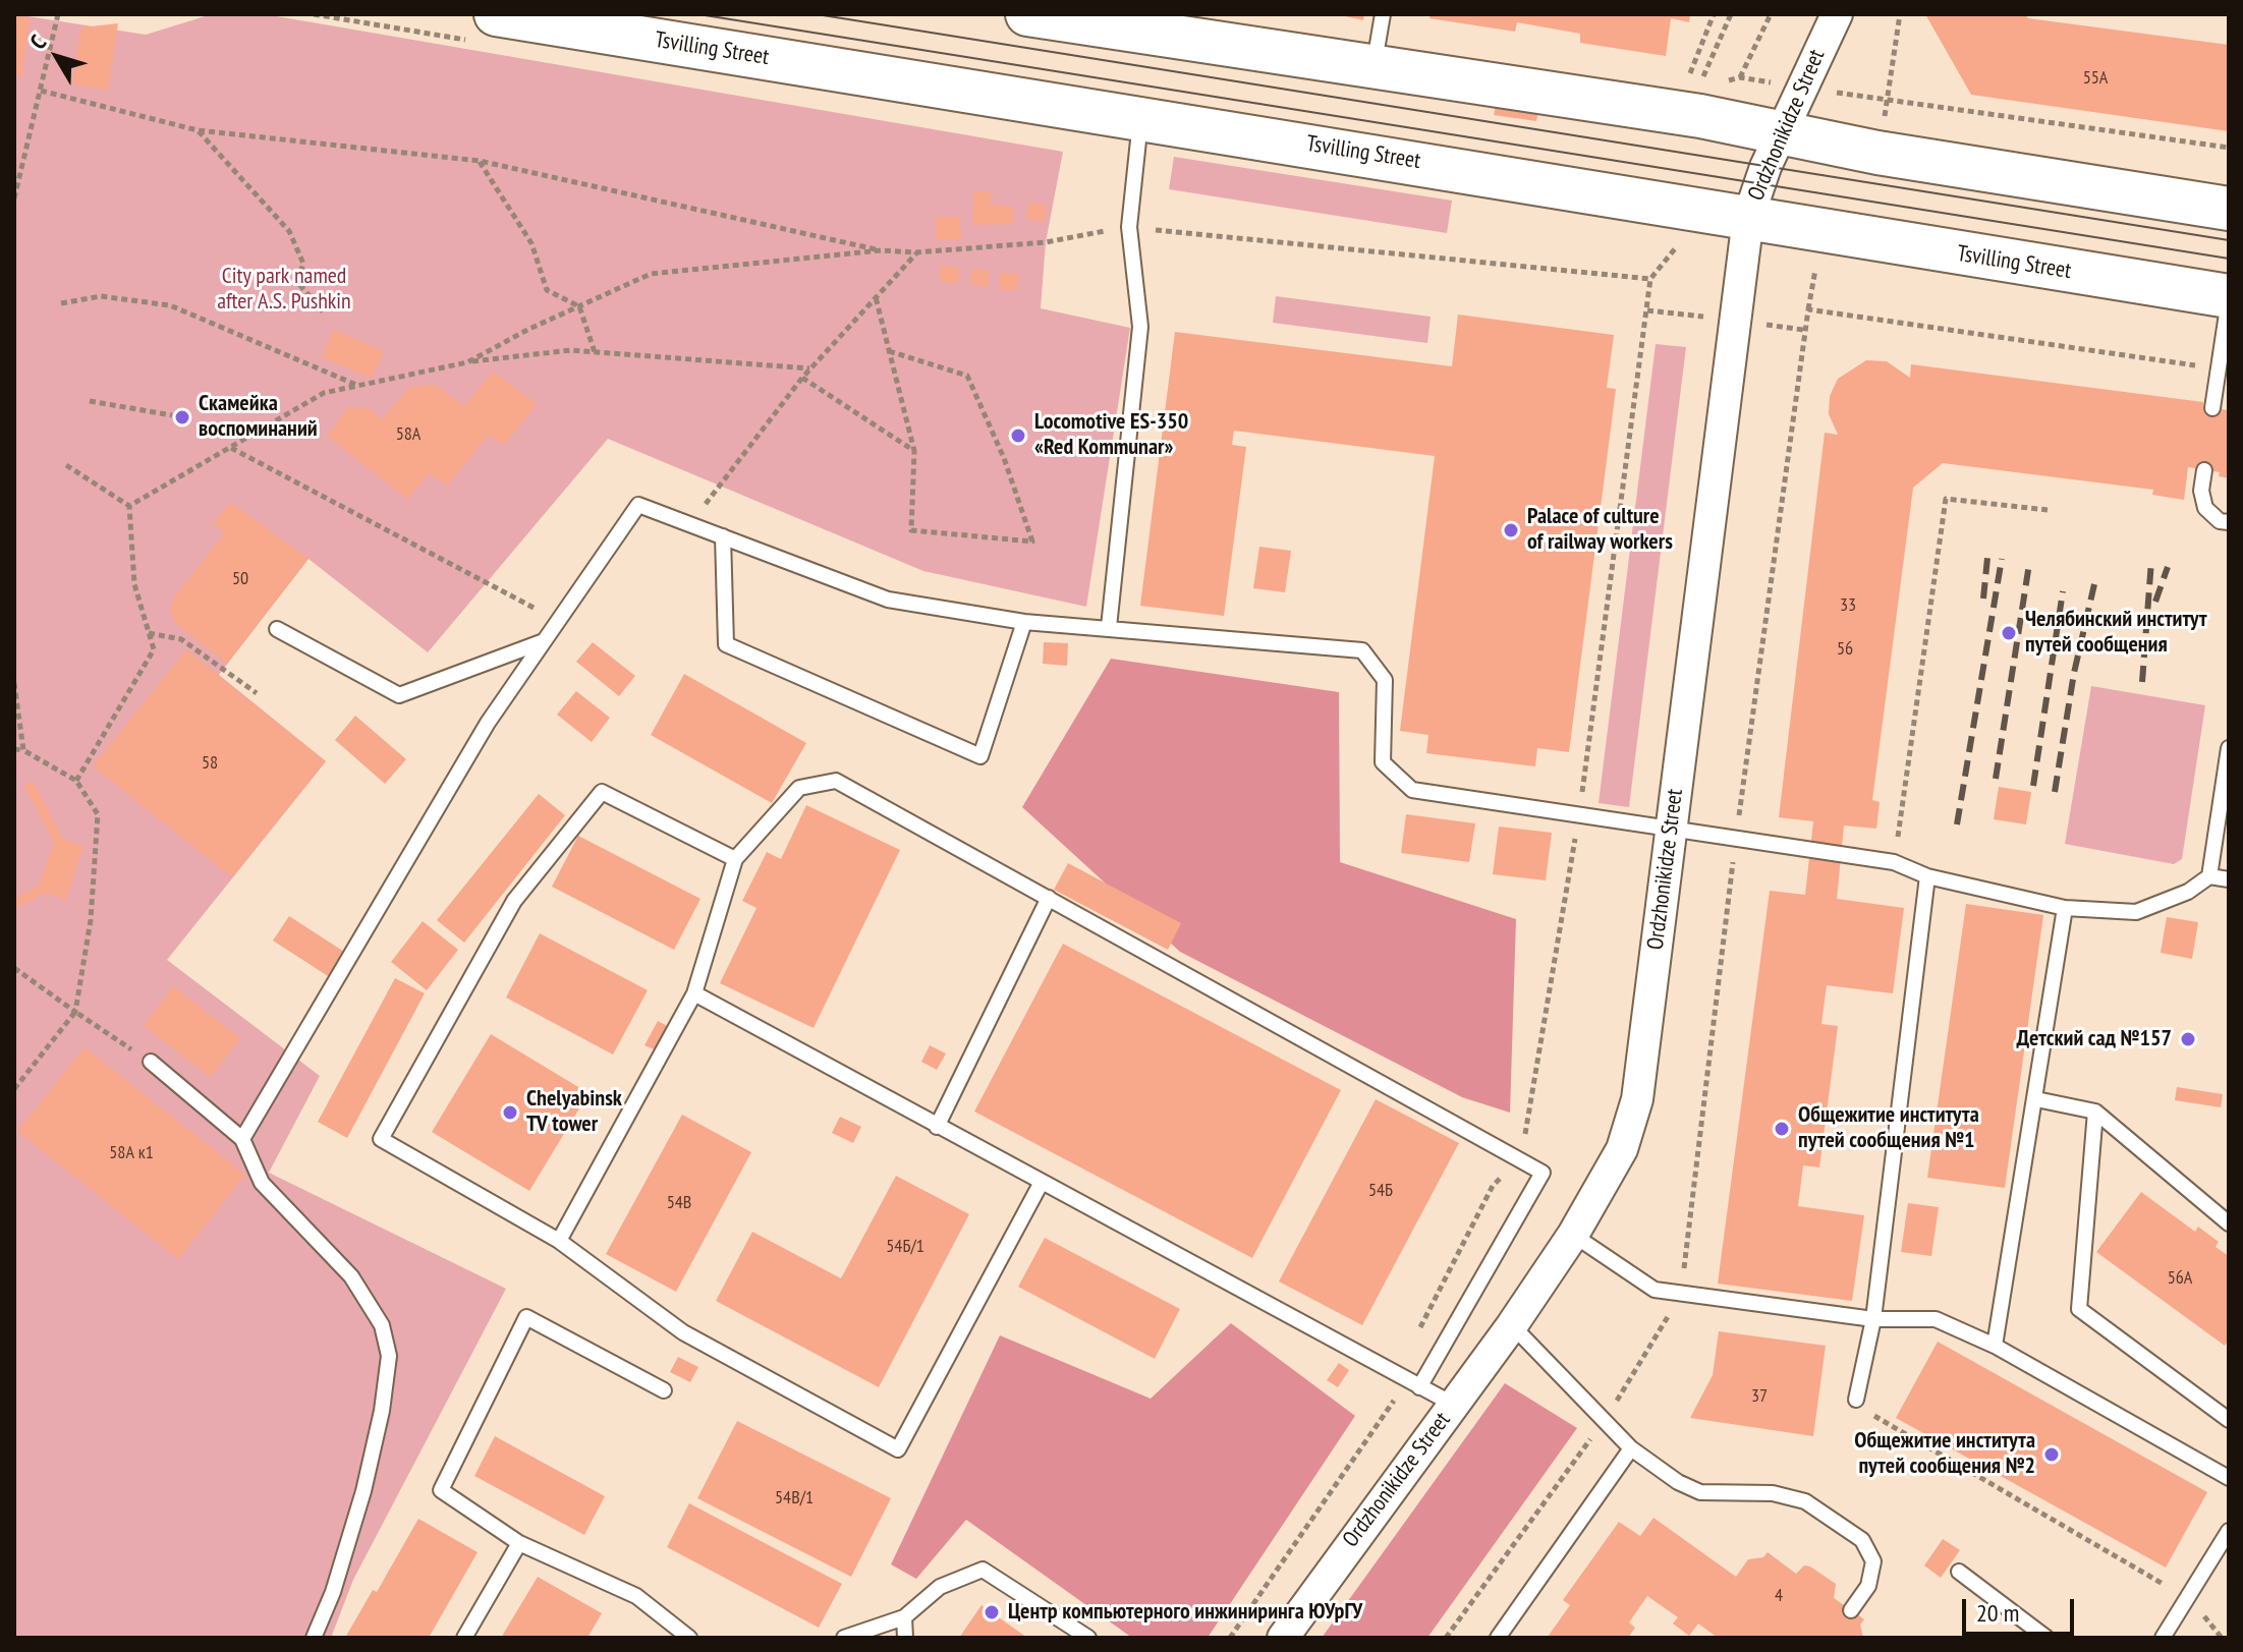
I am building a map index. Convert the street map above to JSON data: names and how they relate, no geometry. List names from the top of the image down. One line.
{"streets":{"main road":["Tsvilling Street"],"street":["Ordzhonikidze Street"]},"crossings":[["Tsvilling Street","Ordzhonikidze Street"]],"parks":["City park named after A.S. Pushkin"],"places":["Скамейка воспоминаний","Locomotive ES-350 «Red Kommunar»","Palace of culture of railway workers","Челябинский институт путей сообщения","Детский сад №157","Chelyabinsk TV tower","Общежитие института путей сообщения №1","Общежитие института путей сообщения №2","Центр компьютерного инжиниринга ЮУрГУ"],"house_numbers":["55А","58А","50","33","56","58","58А к1","54Б","54В","54Б/1","56А","37","54В/1","4"],"scale_bar":"20 m","north":"top left"}
